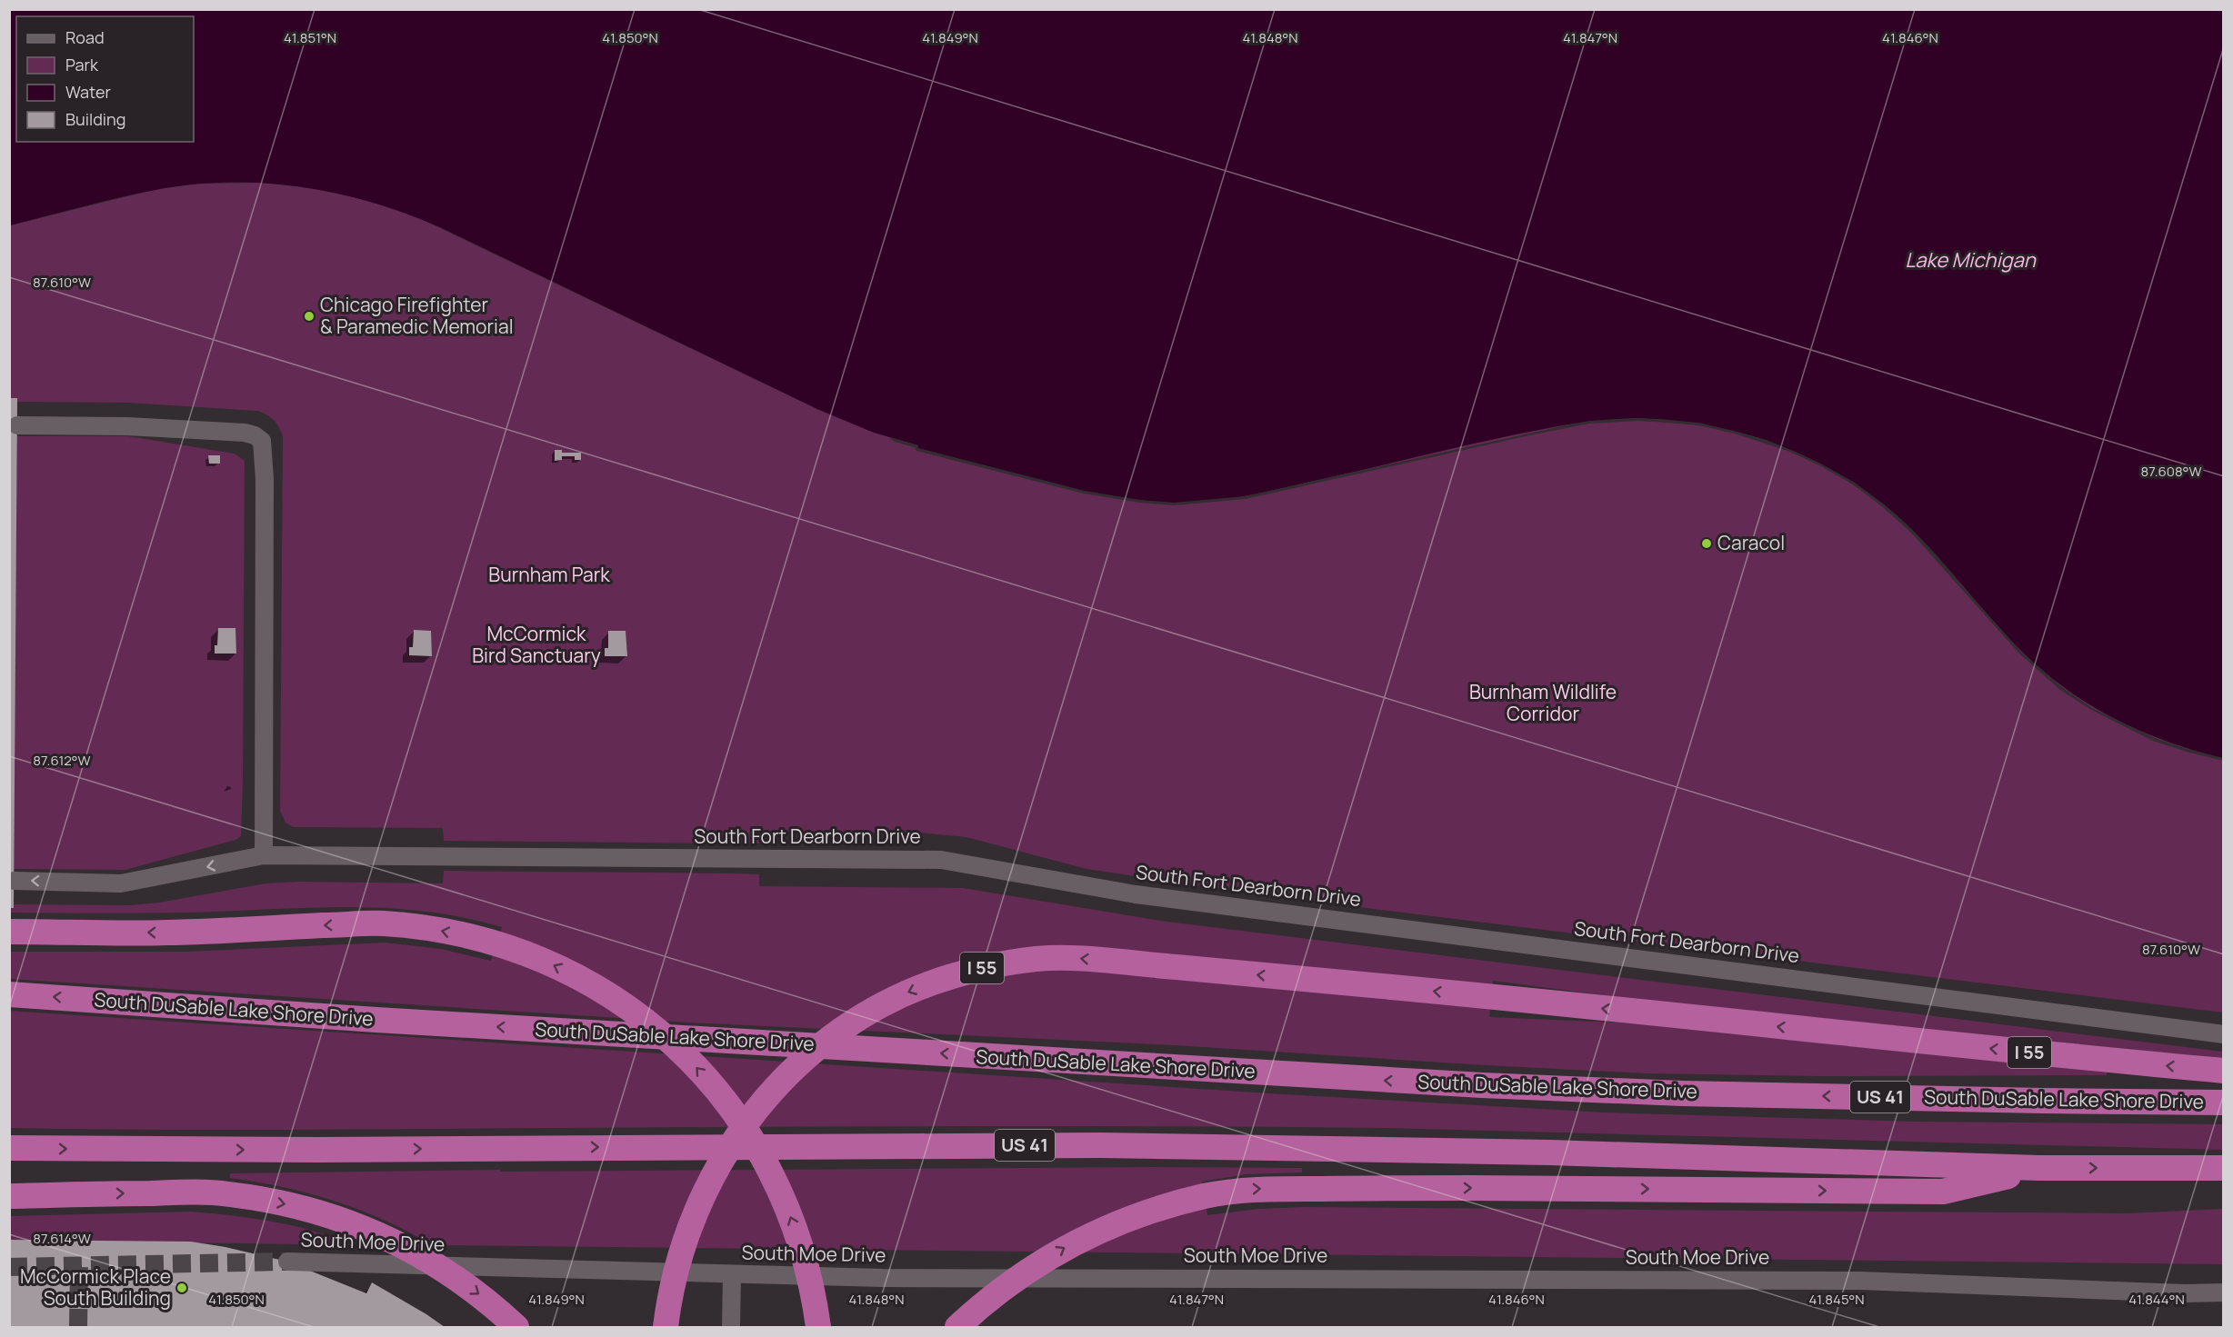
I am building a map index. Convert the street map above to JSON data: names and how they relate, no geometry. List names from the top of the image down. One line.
{"streets":{"highway":["I 55","South DuSable Lake Shore Drive","US 41"],"street":["South Fort Dearborn Drive","South Moe Drive"]},"water":["Lake Michigan"],"parks":["Burnham Park","McCormick Bird Sanctuary","Burnham Wildlife Corridor"],"places":["Chicago Firefighter & Paramedic Memorial","Caracol","McCormick Place South Building"],"legend":["Road","Park","Water","Building"],"coordinates":["41.851°N","41.850°N","41.849°N","41.848°N","41.847°N","41.846°N","87.610°W","87.608°W","87.612°W","87.614°W","41.845°N","41.844°N"]}
